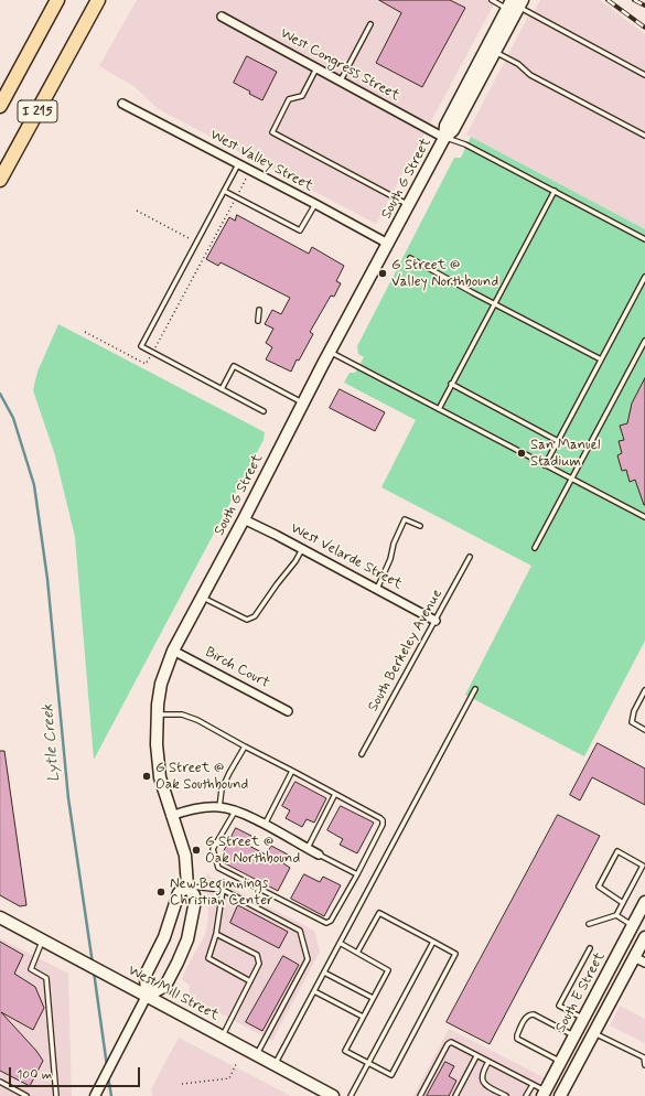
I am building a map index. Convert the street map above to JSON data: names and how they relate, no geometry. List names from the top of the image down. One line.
{"streets":{"highway":["I 215"],"main road":["South G Street","South E Street","West Mill Street"],"street":["West Congress Street","West Valley Street","West Velarde Street","Birch Court"],"lane":["South Berkeley Avenue"]},"crossings":[["West Congress Street","South G Street"],["West Valley Street","South G Street"],["South G Street","West Velarde Street"],["South G Street","Birch Court"],["South G Street","West Mill Street"],["West Velarde Street","South Berkeley Avenue"]],"water":["Lytle Creek"],"places":["G Street @ Valley Northbound","San Manuel Stadium","G Street @ Oak Southbound","G Street @ Oak Northbound","New Beginnings Christian Center"],"scale_bar":"100 m"}
